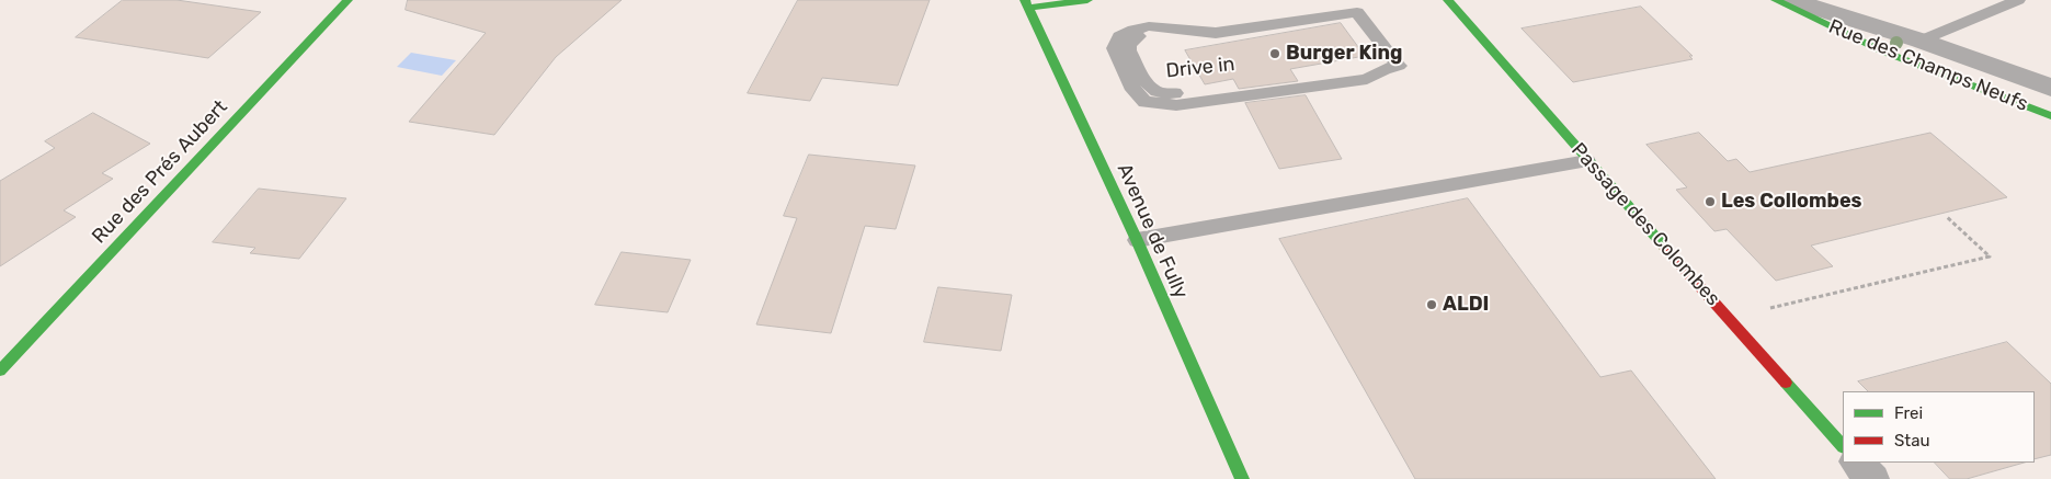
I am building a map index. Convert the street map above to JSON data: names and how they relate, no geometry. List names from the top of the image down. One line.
{"streets":{"street":["Rue des Champs Neufs","Rue des Prés Aubert","Passage des Colombes","Avenue de Fully"],"lane":["Drive in"]},"places":["Burger King","Les Collombes","ALDI"],"legend":["Frei","Stau"]}
